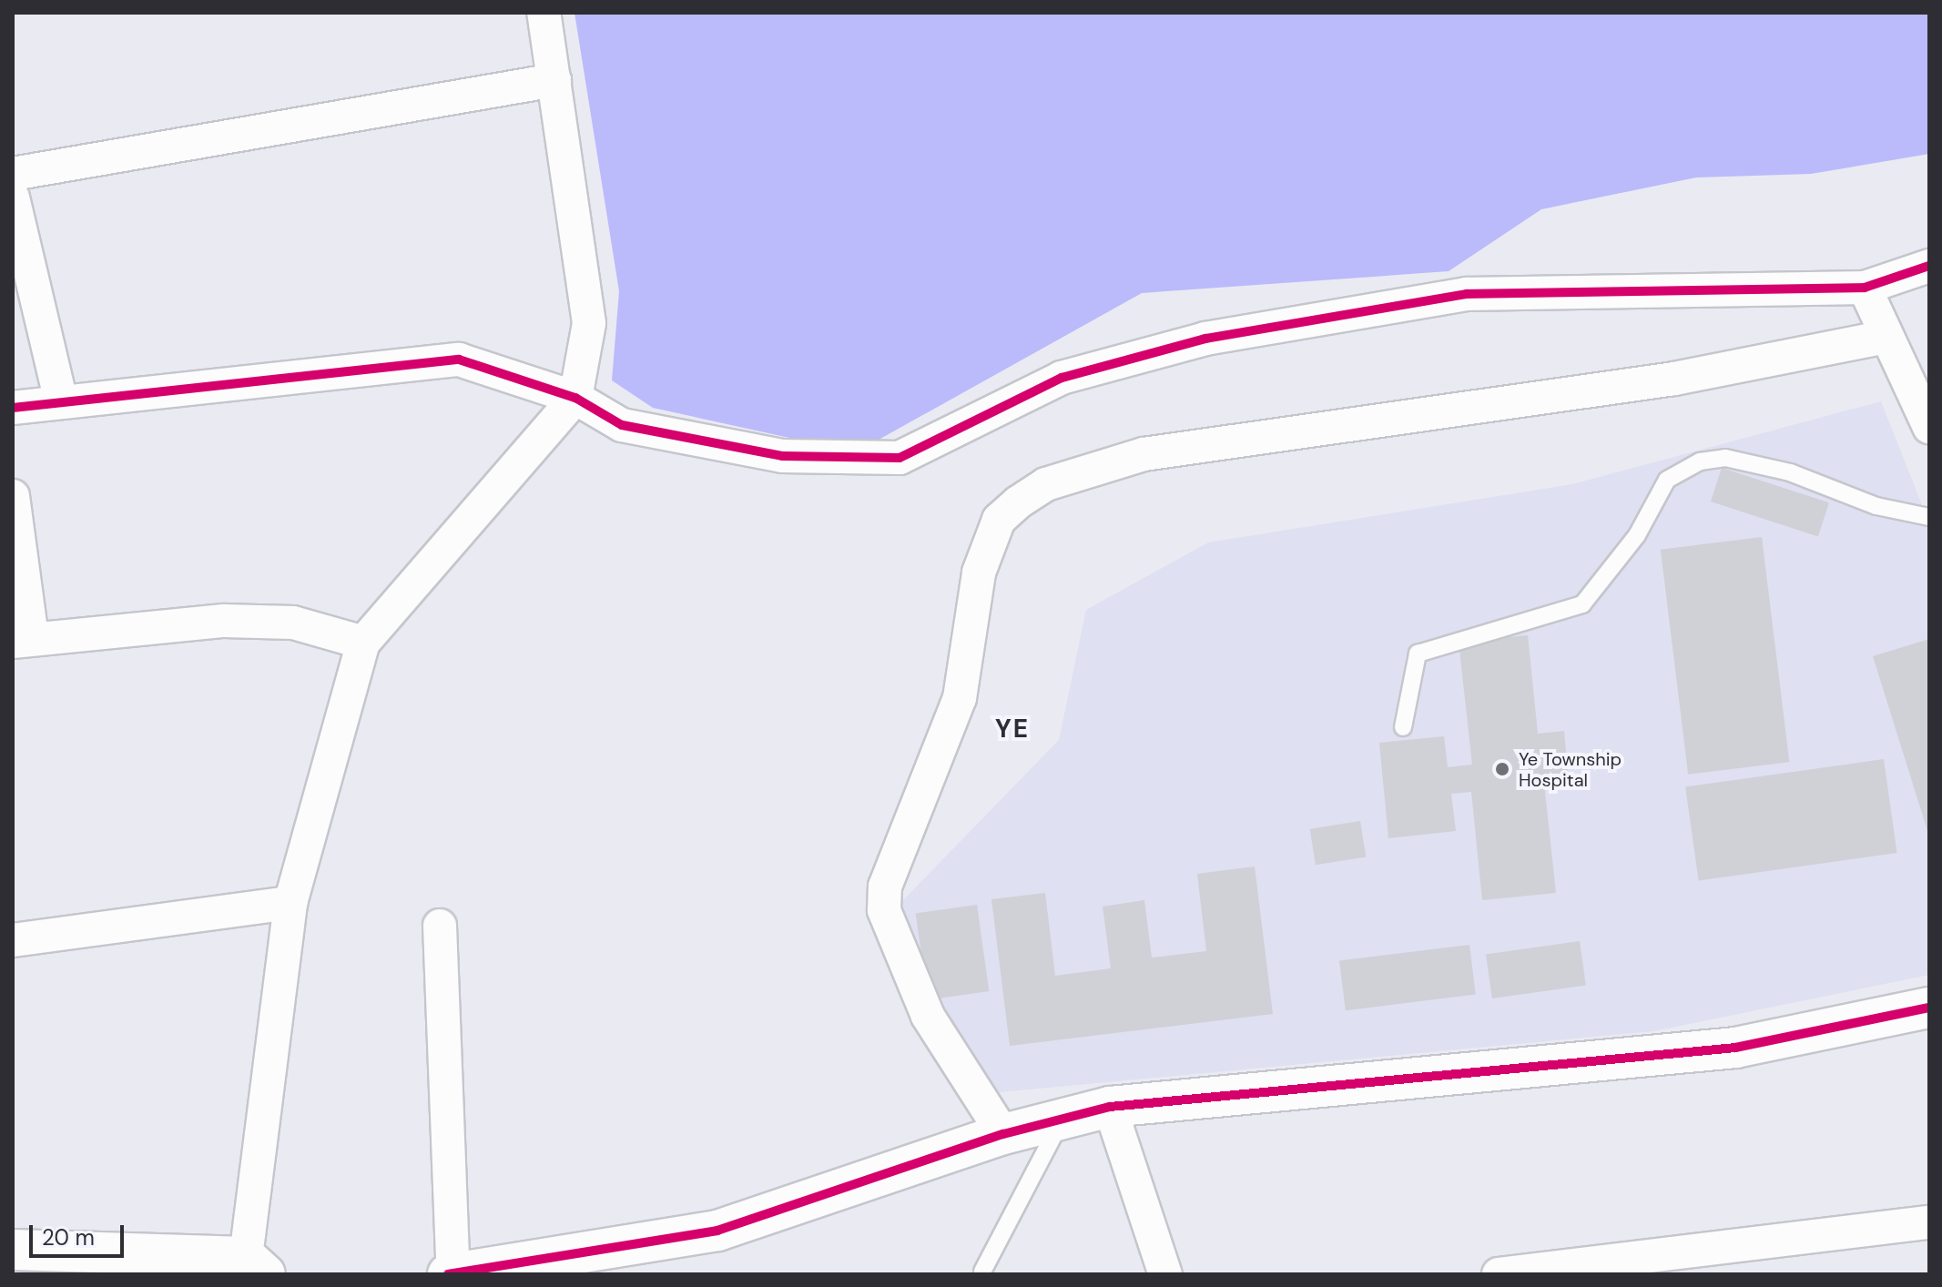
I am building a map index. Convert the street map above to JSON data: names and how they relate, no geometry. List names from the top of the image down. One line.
{"districts":["YE"],"places":["Ye Township Hospital"],"scale_bar":"20 m"}
